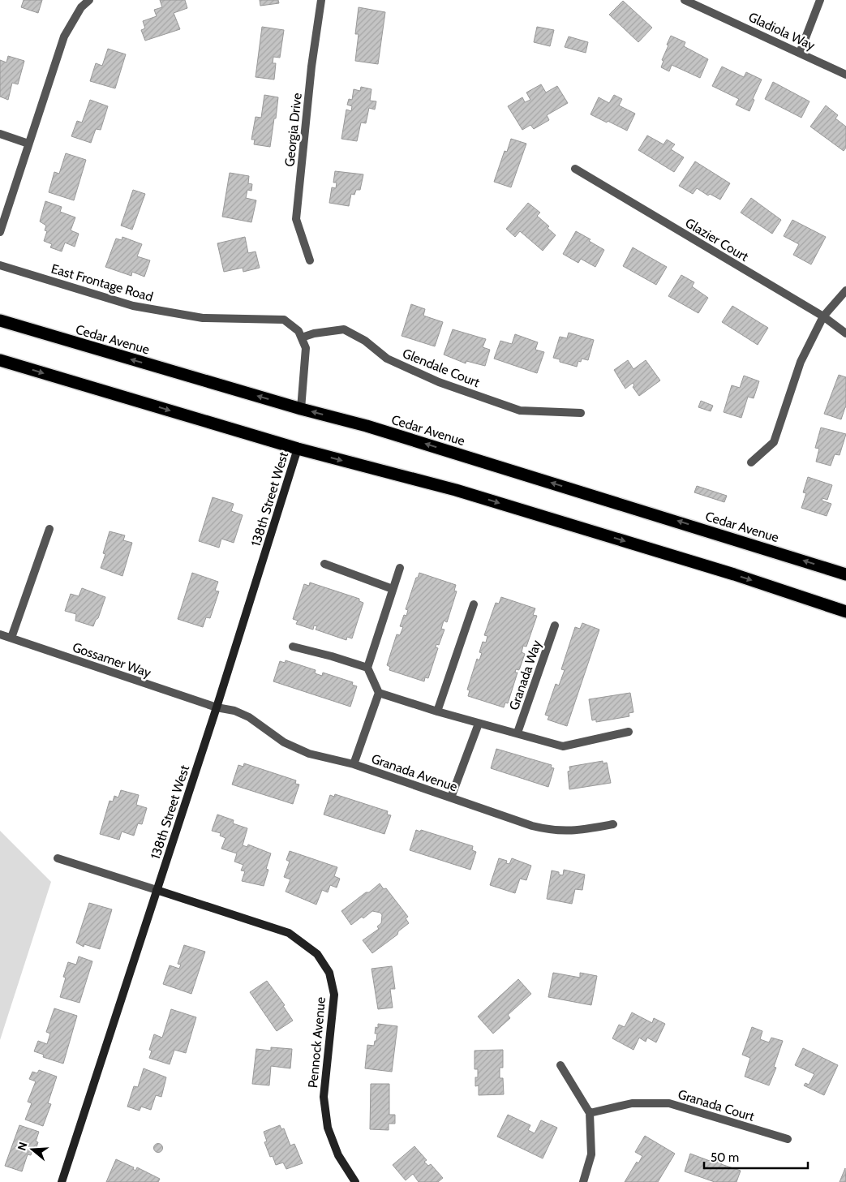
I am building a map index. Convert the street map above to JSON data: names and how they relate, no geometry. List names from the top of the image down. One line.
{"streets":{"highway":["Cedar Avenue"],"street":["Gladiola Way","Georgia Drive","Glazier Court","East Frontage Road","Glendale Court","138th Street West","Gossamer Way","Granada Way","Granada Avenue","Pennock Avenue","Granada Court"]},"crossings":[["East Frontage Road","Cedar Avenue"],["East Frontage Road","Glendale Court"],["138th Street West","Gossamer Way"],["138th Street West","Granada Avenue"],["138th Street West","Pennock Avenue"],["Gossamer Way","Granada Avenue"]],"scale_bar":"50 m","north":"left"}
